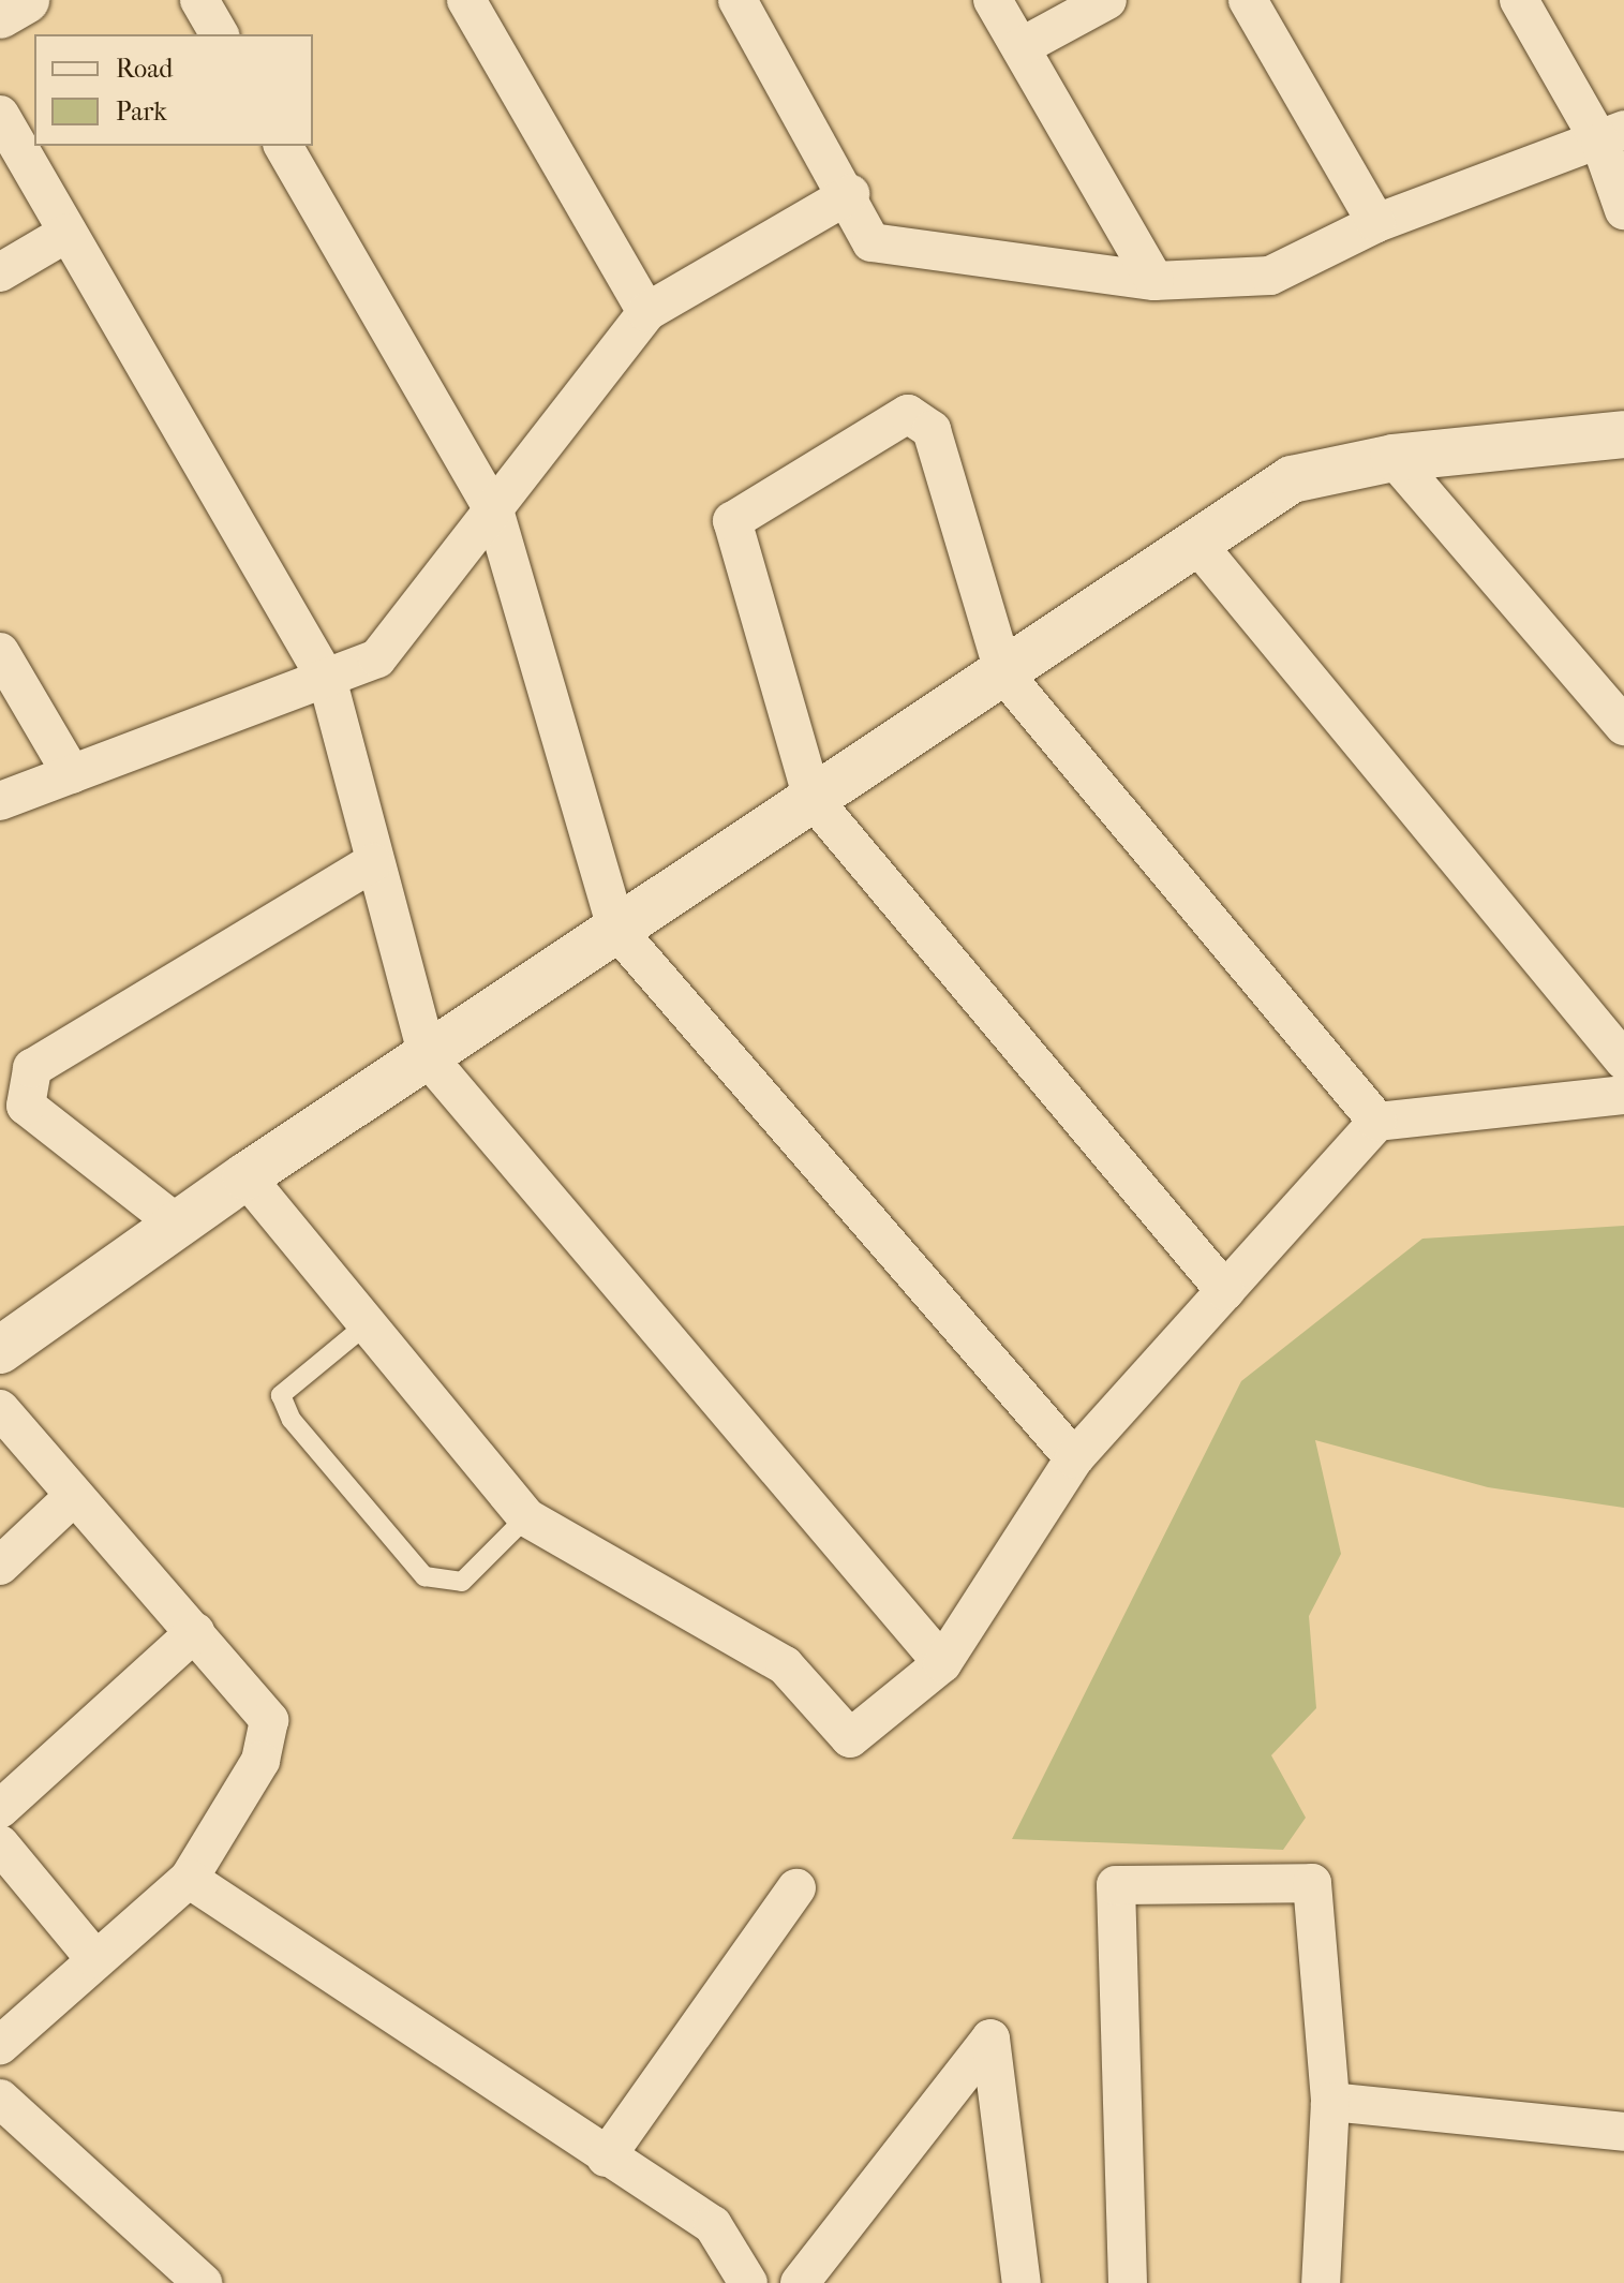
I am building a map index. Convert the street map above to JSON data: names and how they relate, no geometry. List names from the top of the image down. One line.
{"legend":["Road","Park"]}
